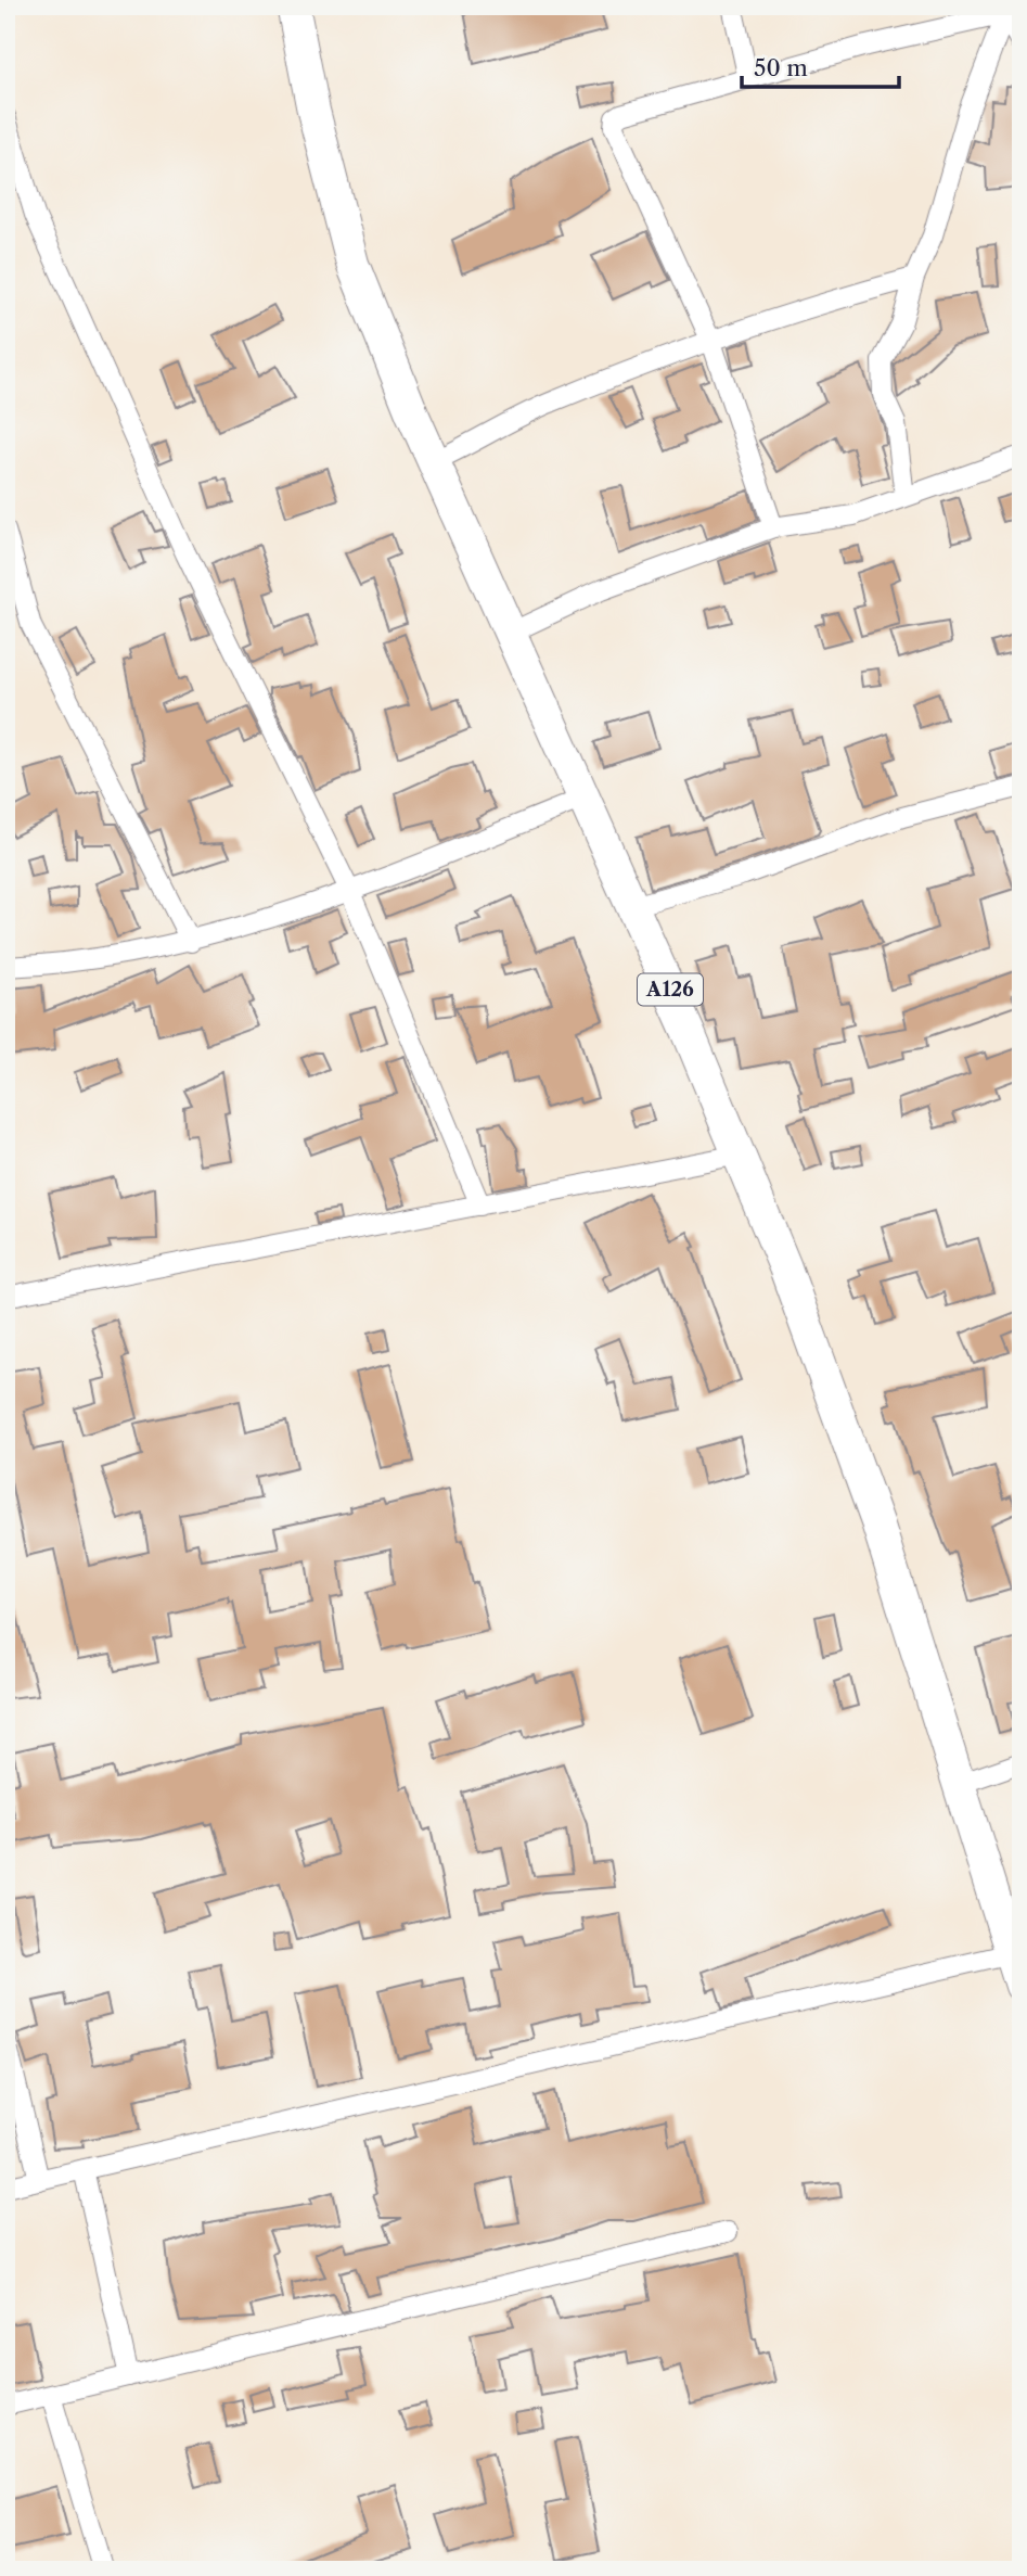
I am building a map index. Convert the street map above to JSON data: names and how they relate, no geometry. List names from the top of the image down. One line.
{"streets":{"highway":["A126"]},"scale_bar":"50 m"}
